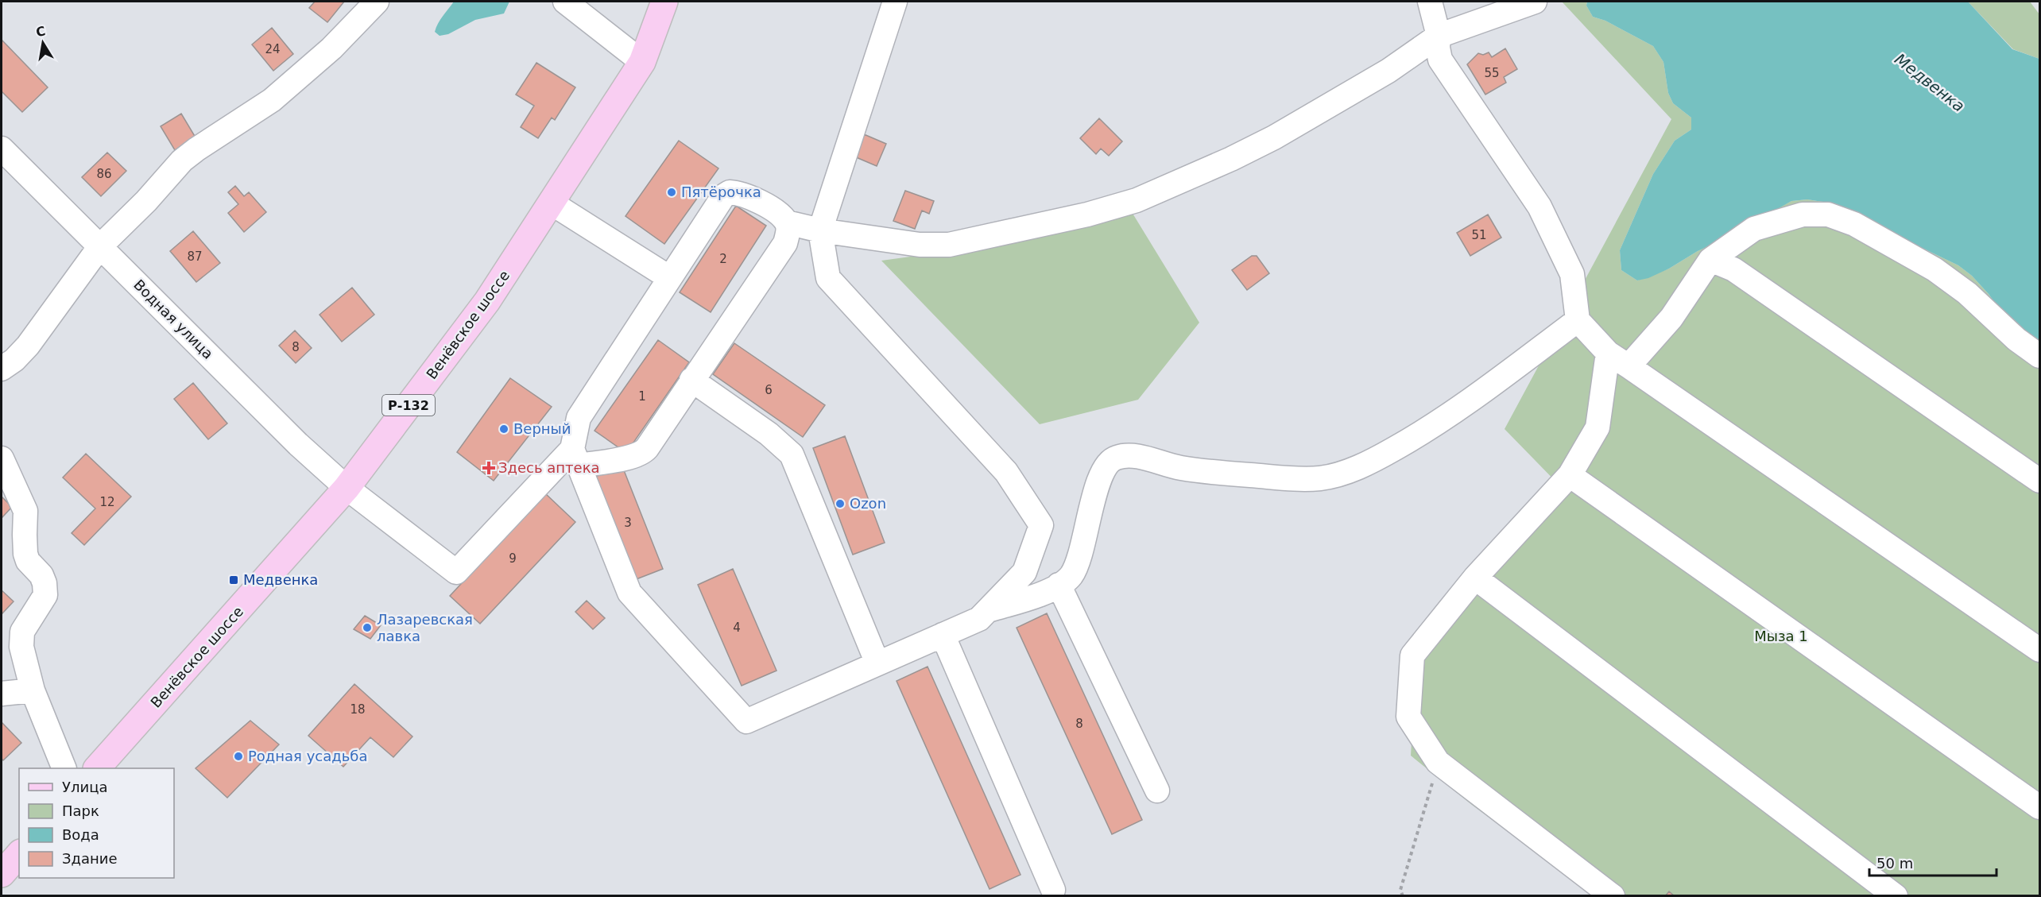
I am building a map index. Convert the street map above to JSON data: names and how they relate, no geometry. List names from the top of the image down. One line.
{"streets":{"main road":["Венёвское шоссе","Р-132"],"street":["Водная улица"]},"crossings":[["Водная улица","Венёвское шоссе"]],"water":["Медвенка"],"parks":["Мыза 1"],"places":{"other":["Пятёрочка","Верный","Ozon","Лазаревская лавка","Родная усадьба"],"health":["Здесь аптека"],"transit":["Медвенка"]},"house_numbers":["24","55","86","51","87","2","8","6","1","12","3","9","4","18","8"],"legend":["Улица","Парк","Вода","Здание"],"scale_bar":"50 m","north":"top"}
